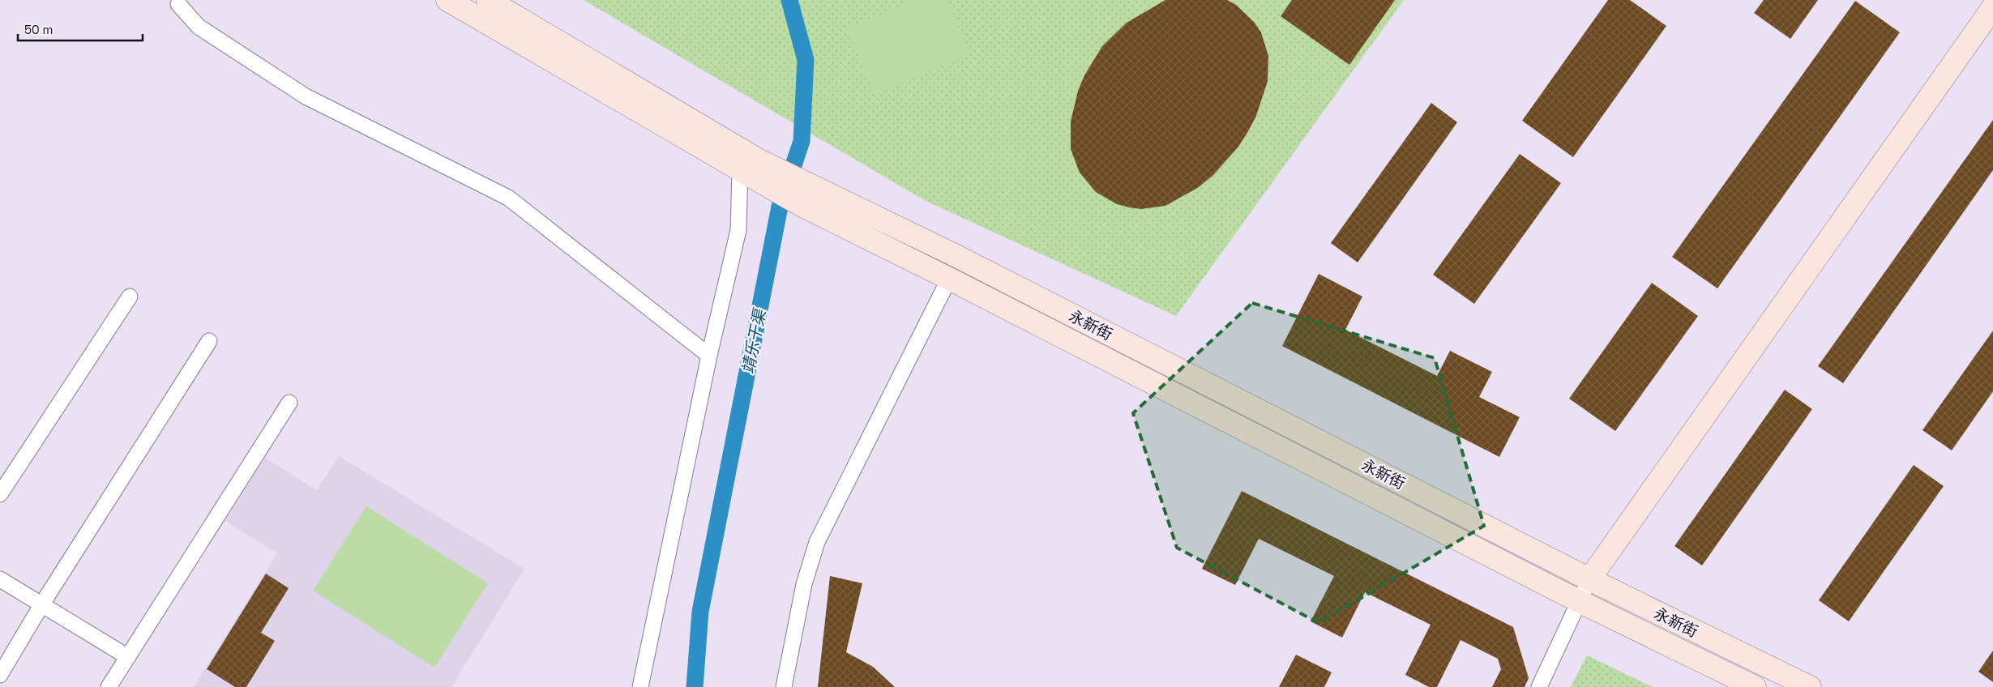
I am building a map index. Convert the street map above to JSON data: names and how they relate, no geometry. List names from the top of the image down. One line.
{"streets":{"street":["永新街"]},"water":["靖乐干渠"],"scale_bar":"50 m"}
